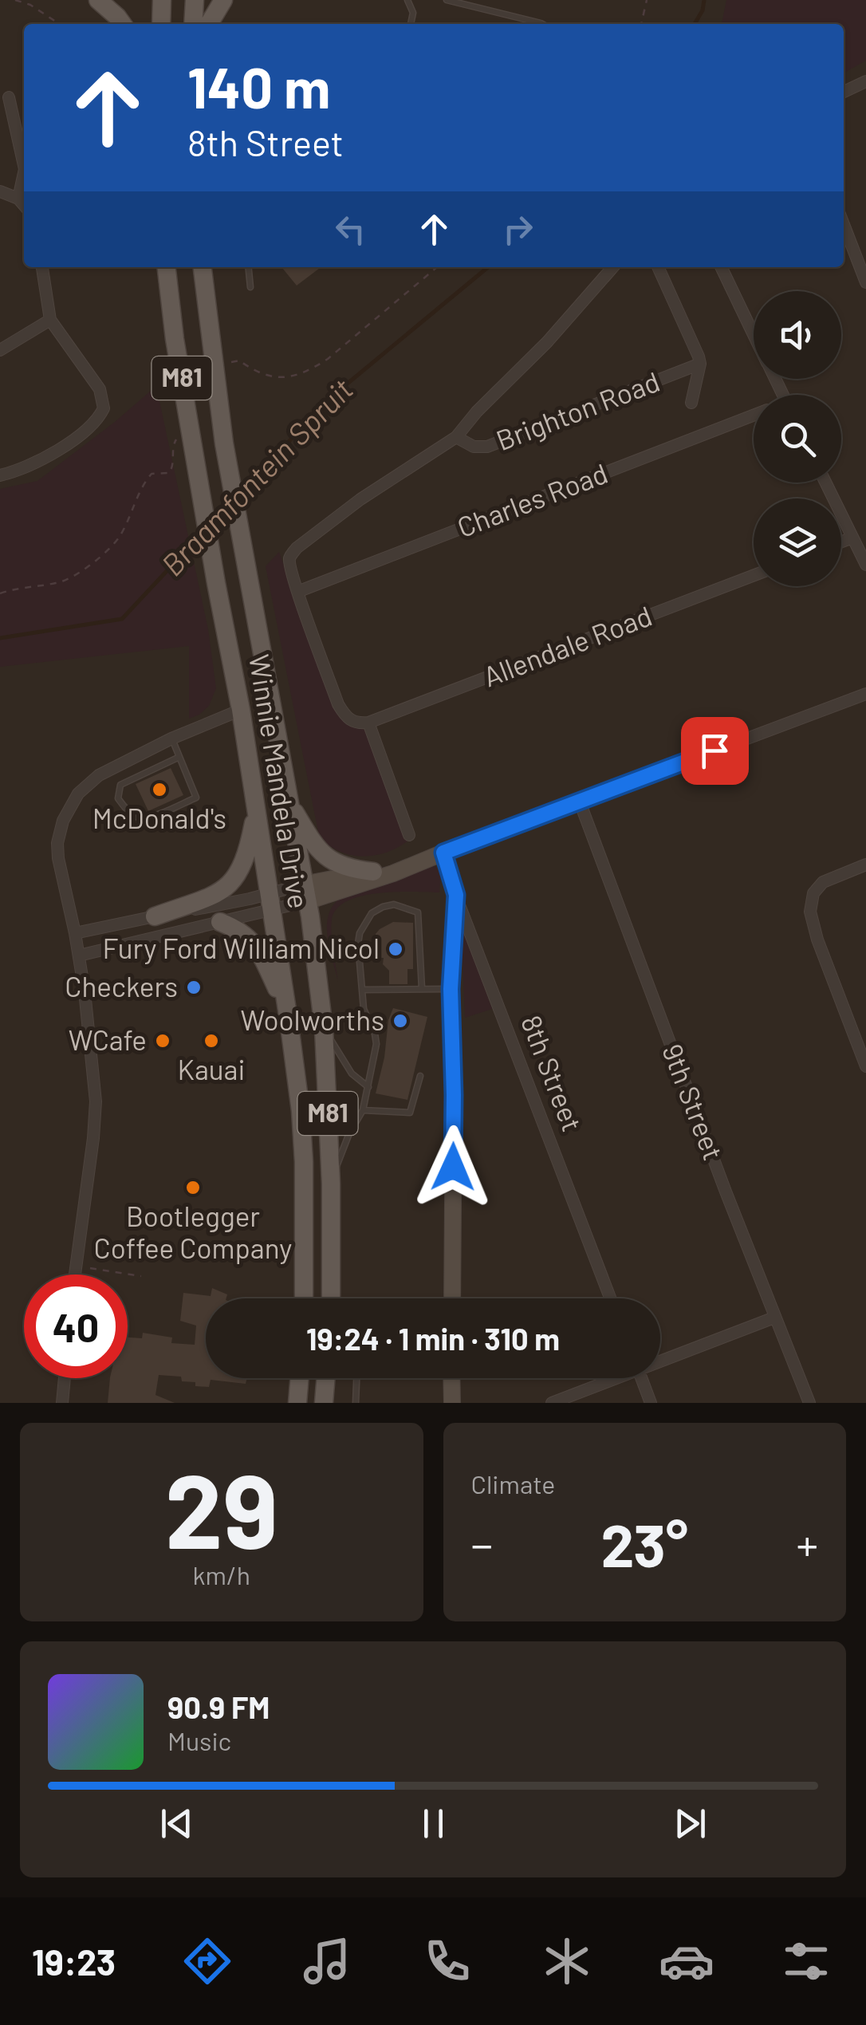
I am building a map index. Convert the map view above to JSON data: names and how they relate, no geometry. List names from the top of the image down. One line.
{"streets":{"main road":["M81","Winnie Mandela Drive"],"street":["Brighton Road","Charles Road","Allendale Road","8th Street","9th Street"]},"crossings":[["Brighton Road","Charles Road"]],"water":["Braamfontein Spruit"],"places":["McDonald's","Fury Ford William Nicol","Checkers","Woolworths","WCafe","Kauai","Bootlegger Coffee Company"],"page":{"turn":["140 m","8th Street"],"limit":"40","trip":"19:24 · 1 min · 310 m","tile":[["29","km/h"],"Climate"],"heat":["−","23°","+"],"song":["90.9 FM","Music"],"tabs":"19:23"}}
